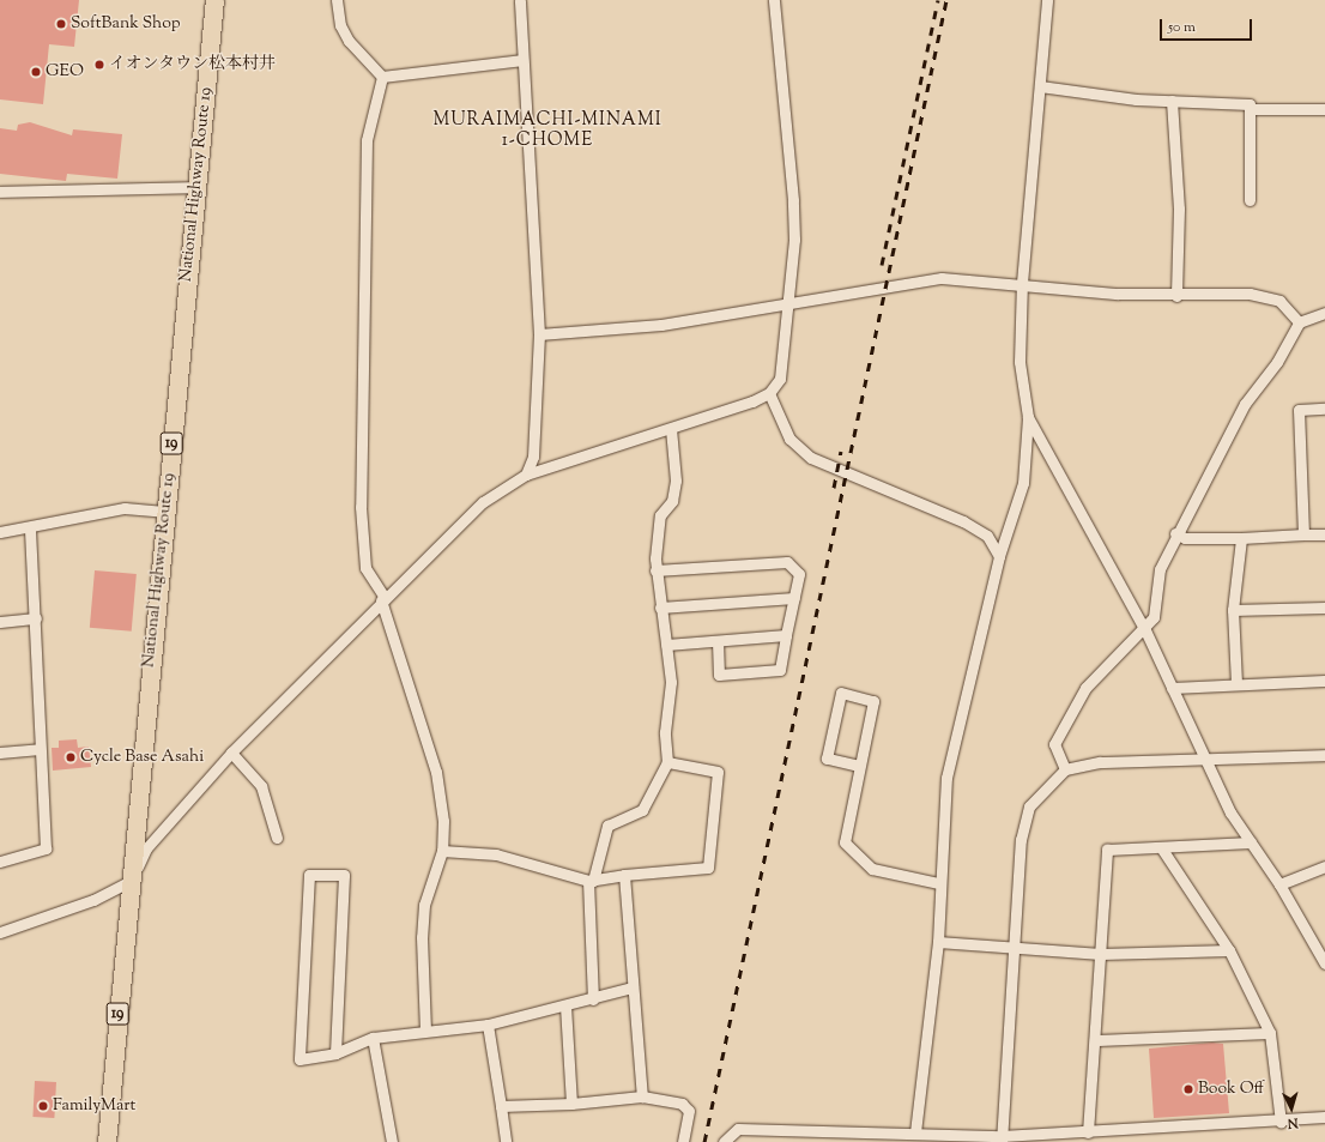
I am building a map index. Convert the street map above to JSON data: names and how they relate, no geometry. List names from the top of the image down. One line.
{"streets":{"highway":["National Highway Route 19","19"]},"districts":["MURAIMACHI-MINAMI 1-CHOME"],"places":["SoftBank Shop","イオンタウン松本村井","GEO","Cycle Base Asahi","Book Off","FamilyMart"],"scale_bar":"50 m","north":"bottom"}
